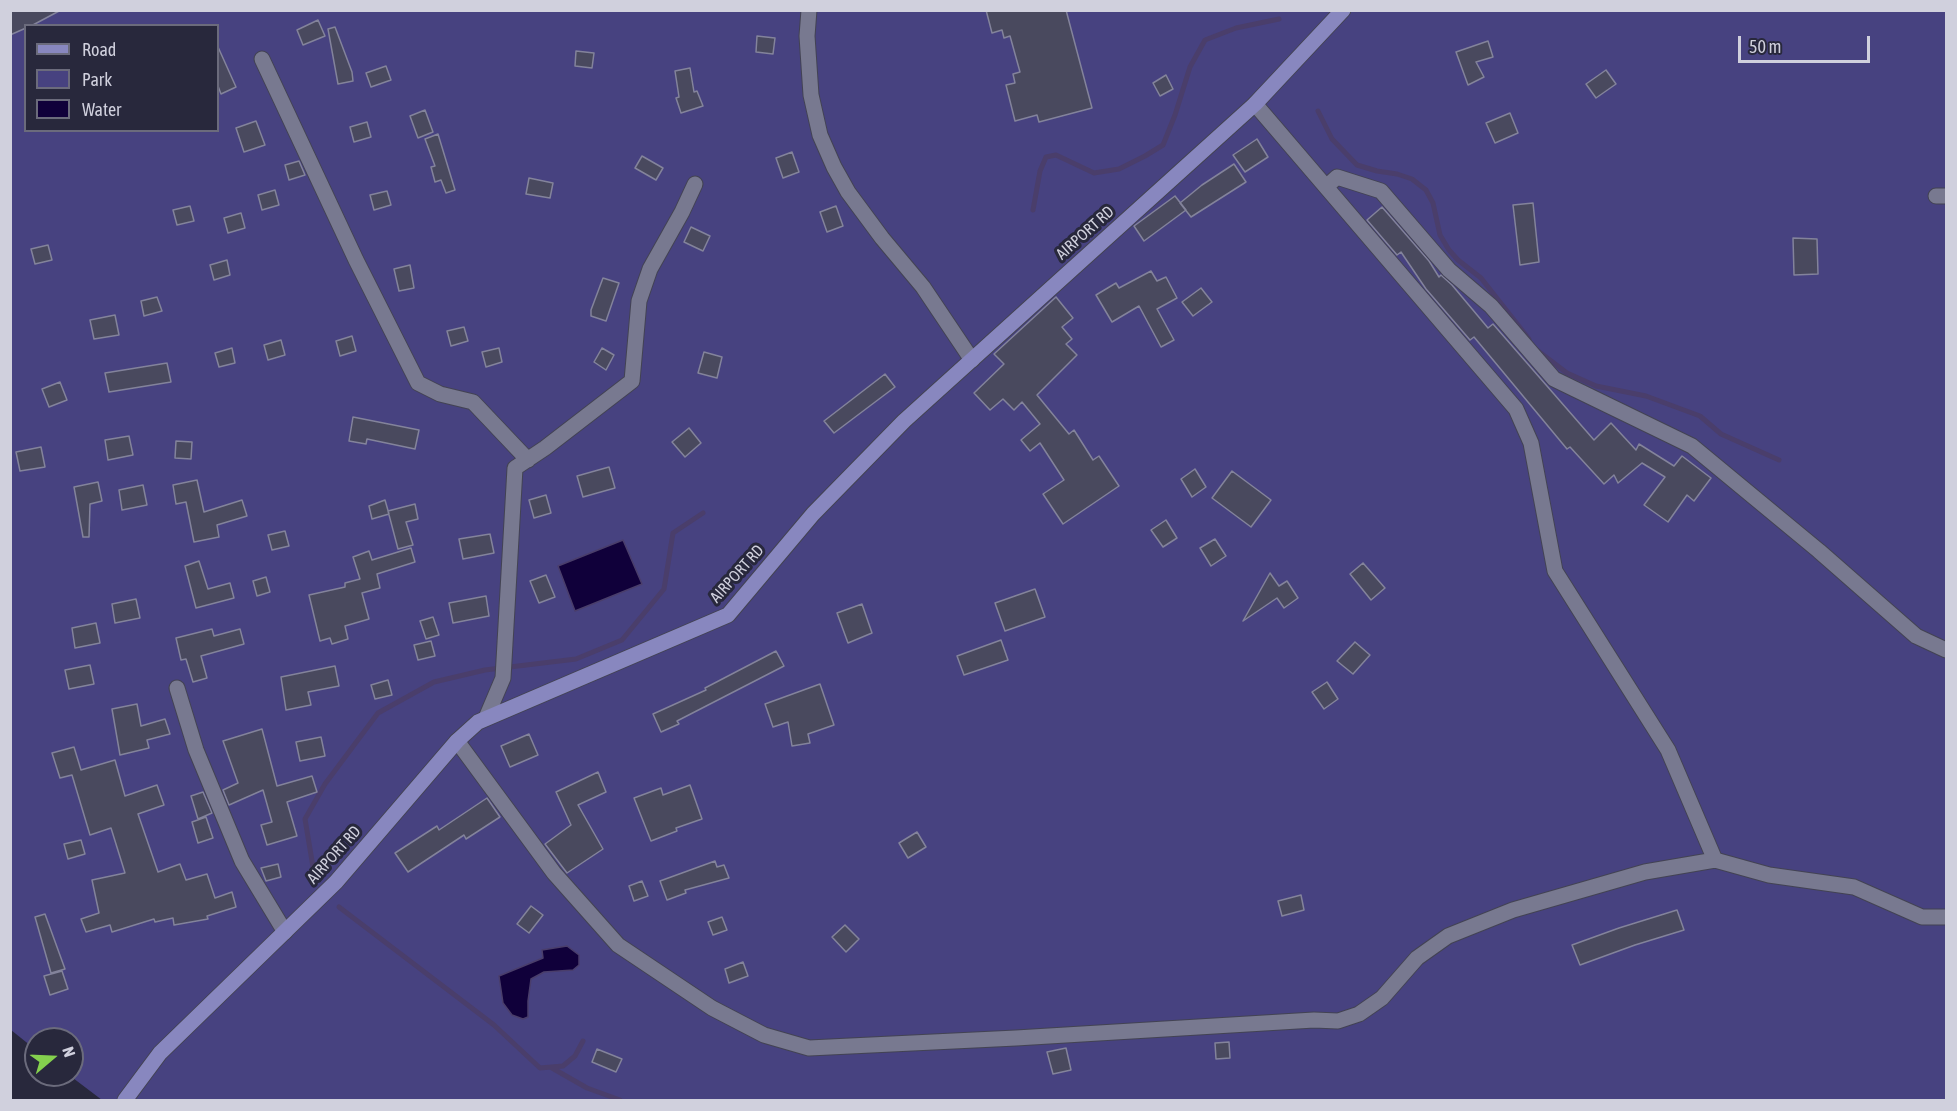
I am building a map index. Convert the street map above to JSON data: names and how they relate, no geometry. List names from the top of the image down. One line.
{"streets":{"main road":["AIRPORT RD"]},"legend":["Road","Park","Water"],"scale_bar":"50 m","north":"right"}
